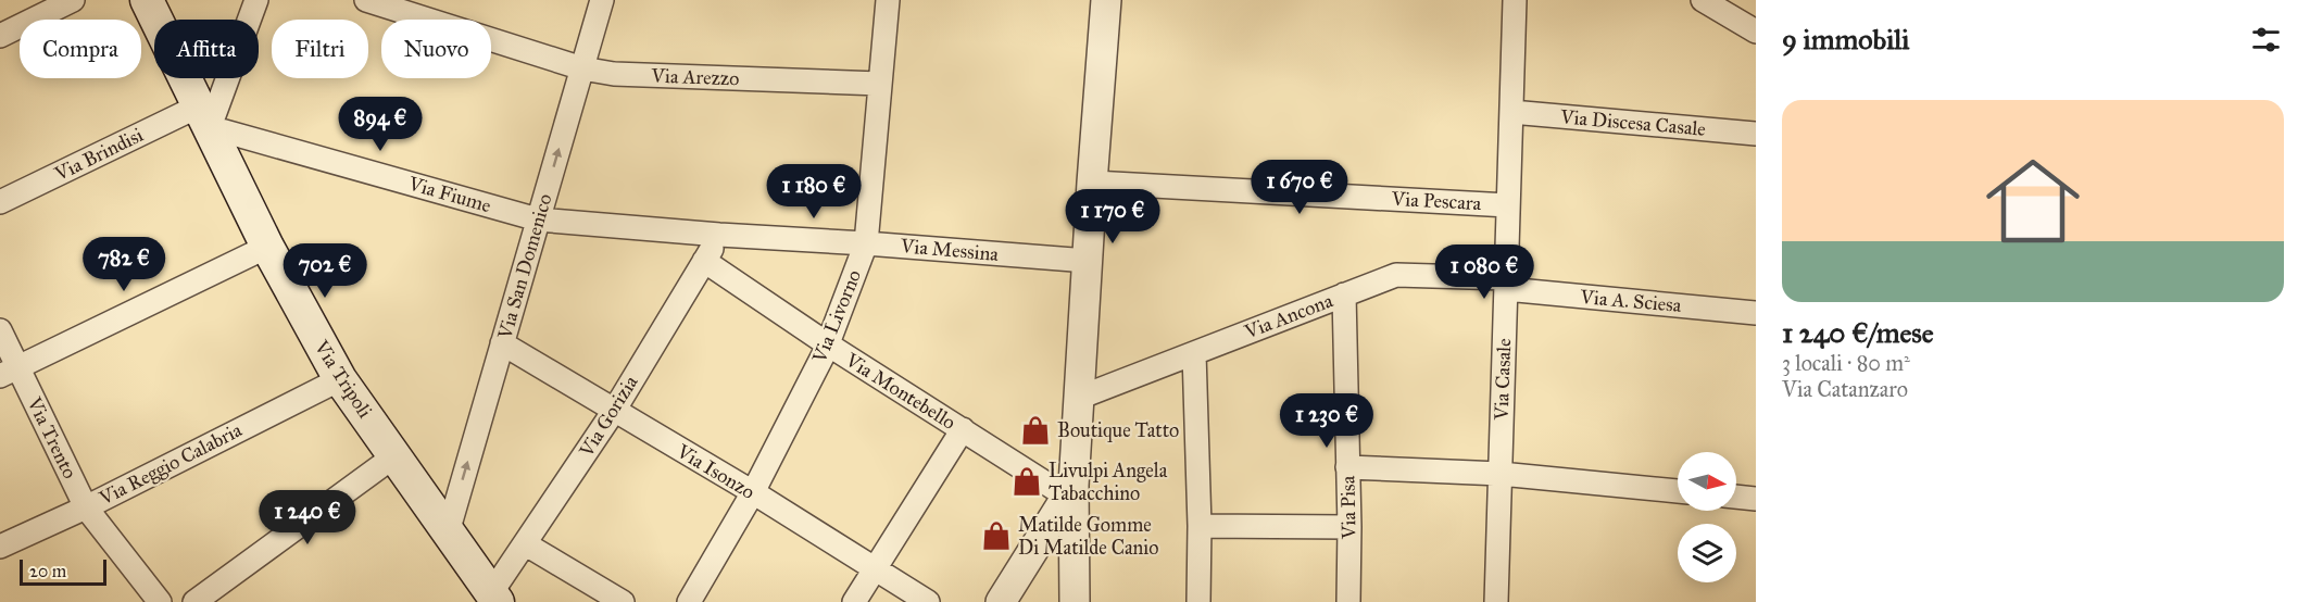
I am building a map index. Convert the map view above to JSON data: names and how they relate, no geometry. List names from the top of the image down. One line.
{"streets":{"main road":["Via Tripoli"],"street":["Via Arezzo","Via Discesa Casale","Via Brindisi","Via Fiume","Via Pescara","Via Messina","Via San Domenico","Via A. Sciesa","Via Livorno","Via Ancona","Via Casale","Via Montebello","Via Gorizia","Via Trento","Via Reggio Calabria","Via Isonzo","Via Pisa"]},"crossings":[["Via Arezzo","Via San Domenico"],["Via Arezzo","Via Livorno"],["Via Discesa Casale","Via Casale"],["Via Brindisi","Via Fiume"],["Via Brindisi","Via Tripoli"],["Via Fiume","Via Messina"],["Via Fiume","Via San Domenico"],["Via Fiume","Via Tripoli"],["Via Pescara","Via Casale"],["Via Messina","Via San Domenico"],["Via Messina","Via Livorno"],["Via Messina","Via Gorizia"],["Via San Domenico","Via Tripoli"],["Via San Domenico","Via Isonzo"],["Via A. Sciesa","Via Ancona"],["Via A. Sciesa","Via Casale"],["Via Livorno","Via Montebello"],["Via Livorno","Via Isonzo"],["Via Ancona","Via Casale"],["Via Ancona","Via Pisa"],["Via Tripoli","Via Gorizia"],["Via Tripoli","Via Reggio Calabria"],["Via Montebello","Via Gorizia"],["Via Gorizia","Via Isonzo"],["Via Trento","Via Reggio Calabria"]],"one_way":["Via San Domenico"],"places":{"shop":["Boutique Tatto","Livulpi Angela Tabacchino","Matilde Gomme Di Matilde Canio"]},"scale_bar":"20 m","north":"right","page":{"heading":"9 immobili","chip":["Compra","Affitta","Filtri","Nuovo"],"list":[{"name":"1 240 €/mese","note":"3 locali · 80 m² · Via Catanzaro"}],"price":["894 €","1 670 €","1 180 €","1 170 €","782 €","702 €","1 080 €","1 230 €","1 240 €"],"scale":"20 m"}}
